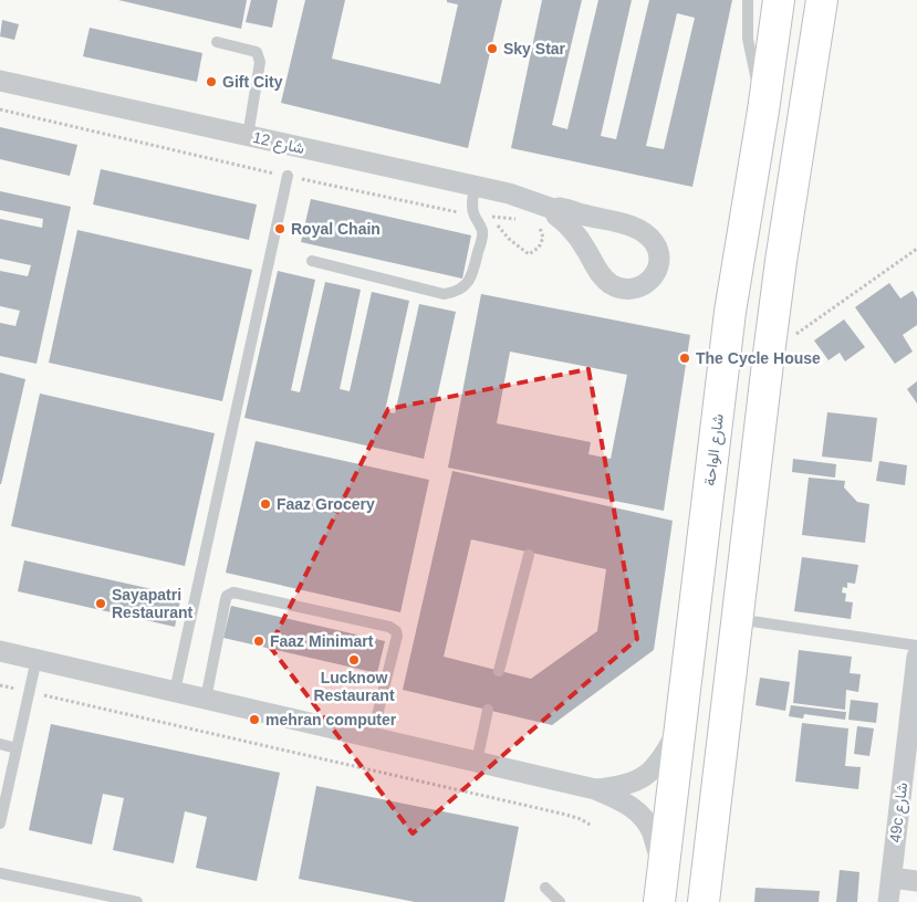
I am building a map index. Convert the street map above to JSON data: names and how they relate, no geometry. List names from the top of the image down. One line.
{"streets":{"street":["شارع 12","شارع الواحة","49c شارع"]},"places":["Sky Star","Gift City","Royal Chain","The Cycle House","Faaz Grocery","Sayapatri Restaurant","Faaz Minimart","Lucknow Restaurant","mehran computer"]}
